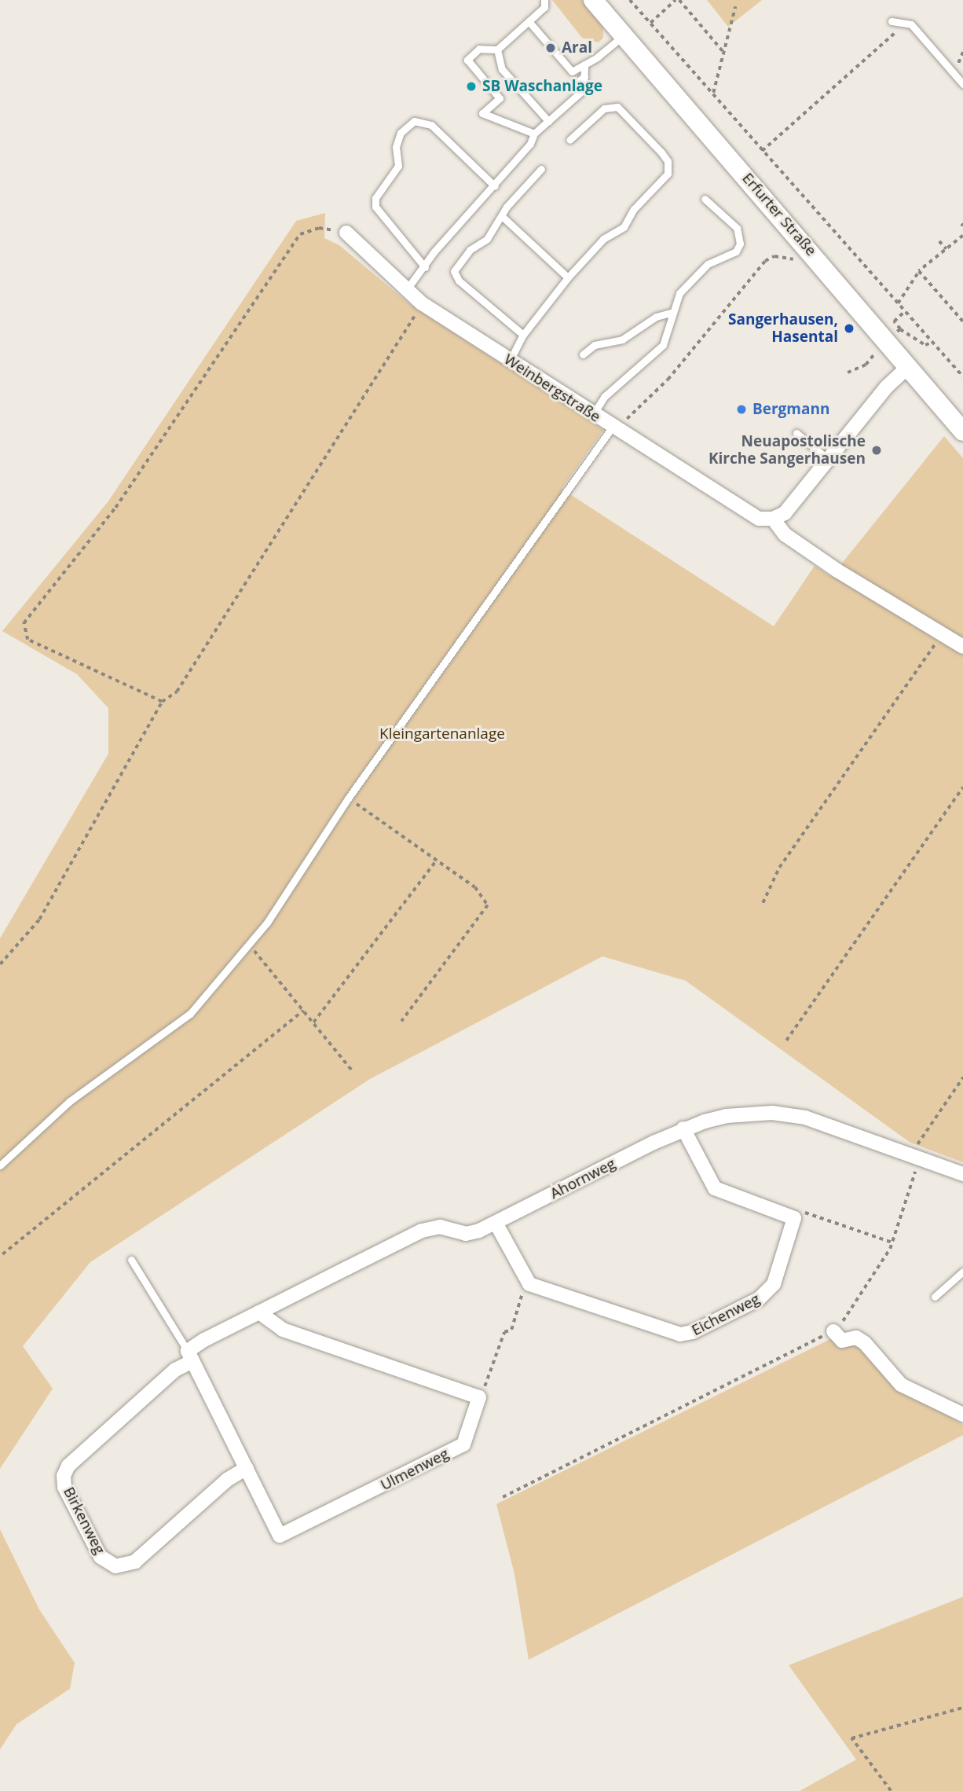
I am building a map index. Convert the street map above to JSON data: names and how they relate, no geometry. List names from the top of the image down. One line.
{"streets":{"main road":["Erfurter Straße"],"street":["Weinbergstraße","Ahornweg","Eichenweg","Ulmenweg","Birkenweg"]},"crossings":[["Ulmenweg","Birkenweg"]],"parks":["Kleingartenanlage"],"places":["Aral","SB Waschanlage","Sangerhausen, Hasental","Bergmann","Neuapostolische Kirche Sangerhausen"]}
